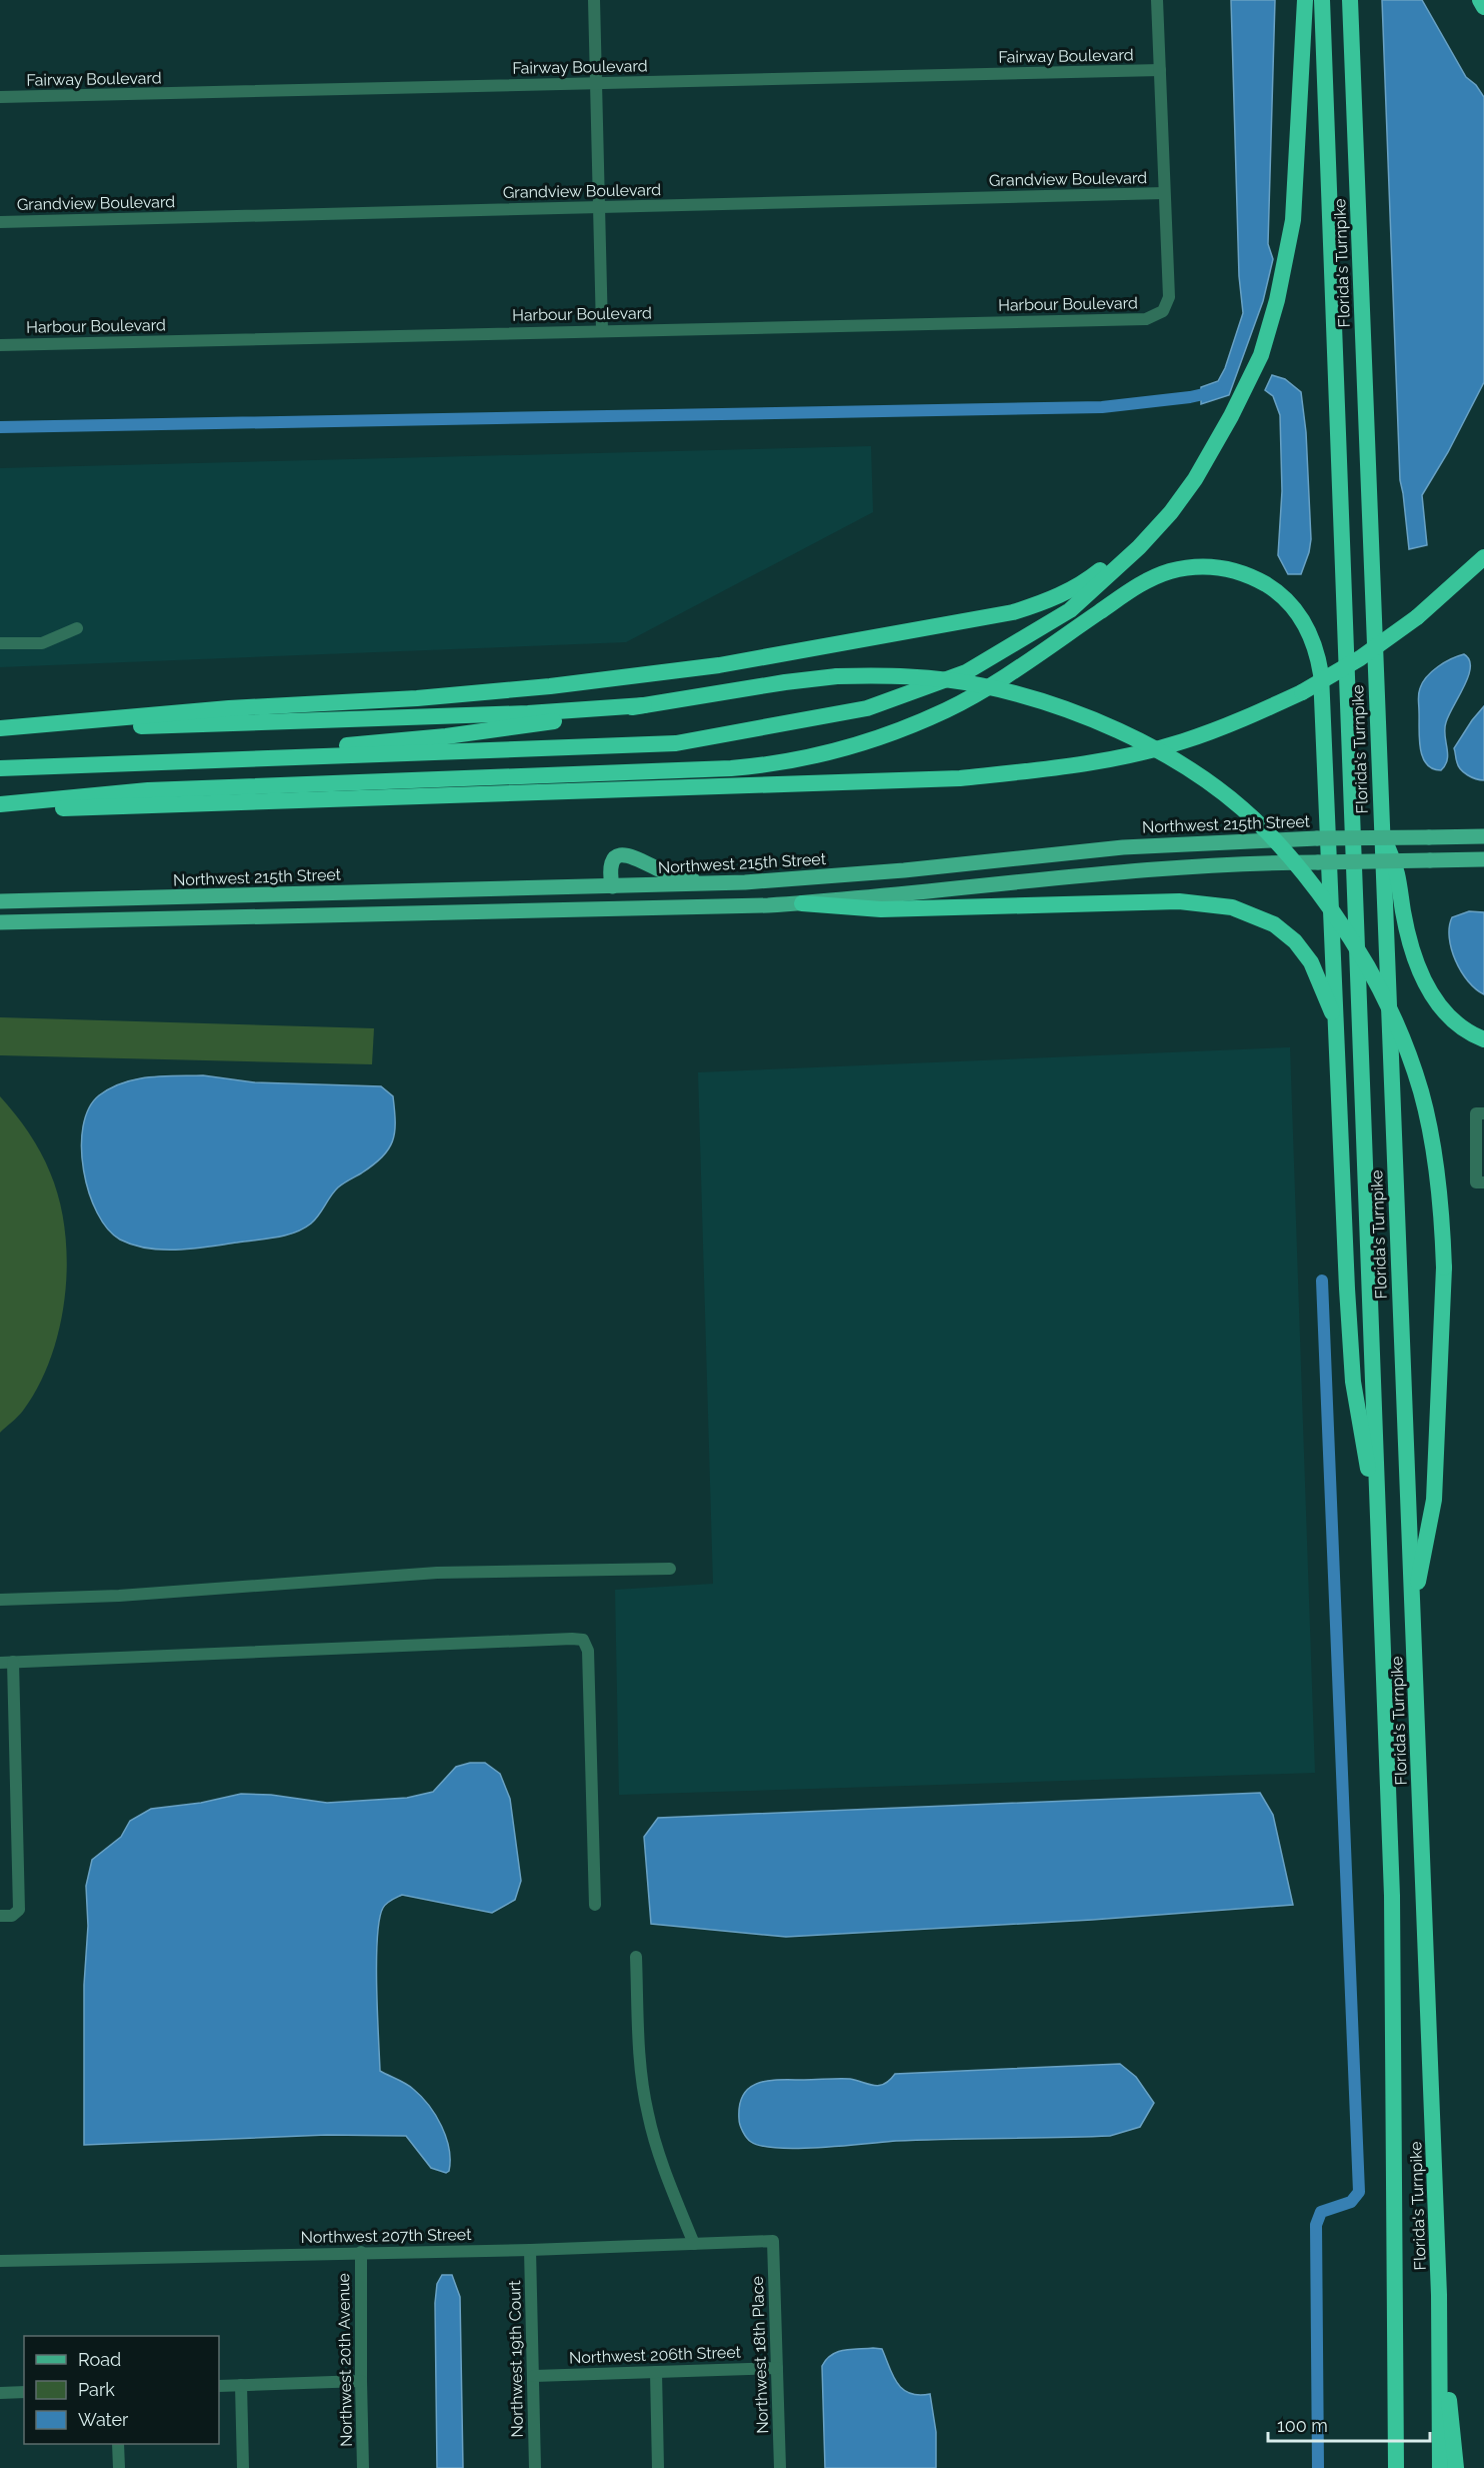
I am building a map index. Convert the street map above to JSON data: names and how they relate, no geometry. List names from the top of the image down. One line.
{"streets":{"highway":["Florida's Turnpike"],"main road":["Northwest 215th Street"],"street":["Fairway Boulevard","Grandview Boulevard","Harbour Boulevard","Northwest 207th Street","Northwest 206th Street","Northwest 18th Place","Northwest 19th Court","Northwest 20th Avenue"]},"crossings":[["Grandview Boulevard","Harbour Boulevard"],["Northwest 207th Street","Northwest 18th Place"],["Northwest 207th Street","Northwest 19th Court"],["Northwest 207th Street","Northwest 20th Avenue"],["Northwest 206th Street","Northwest 18th Place"],["Northwest 206th Street","Northwest 19th Court"]],"legend":["Road","Park","Water"],"scale_bar":"100 m"}
